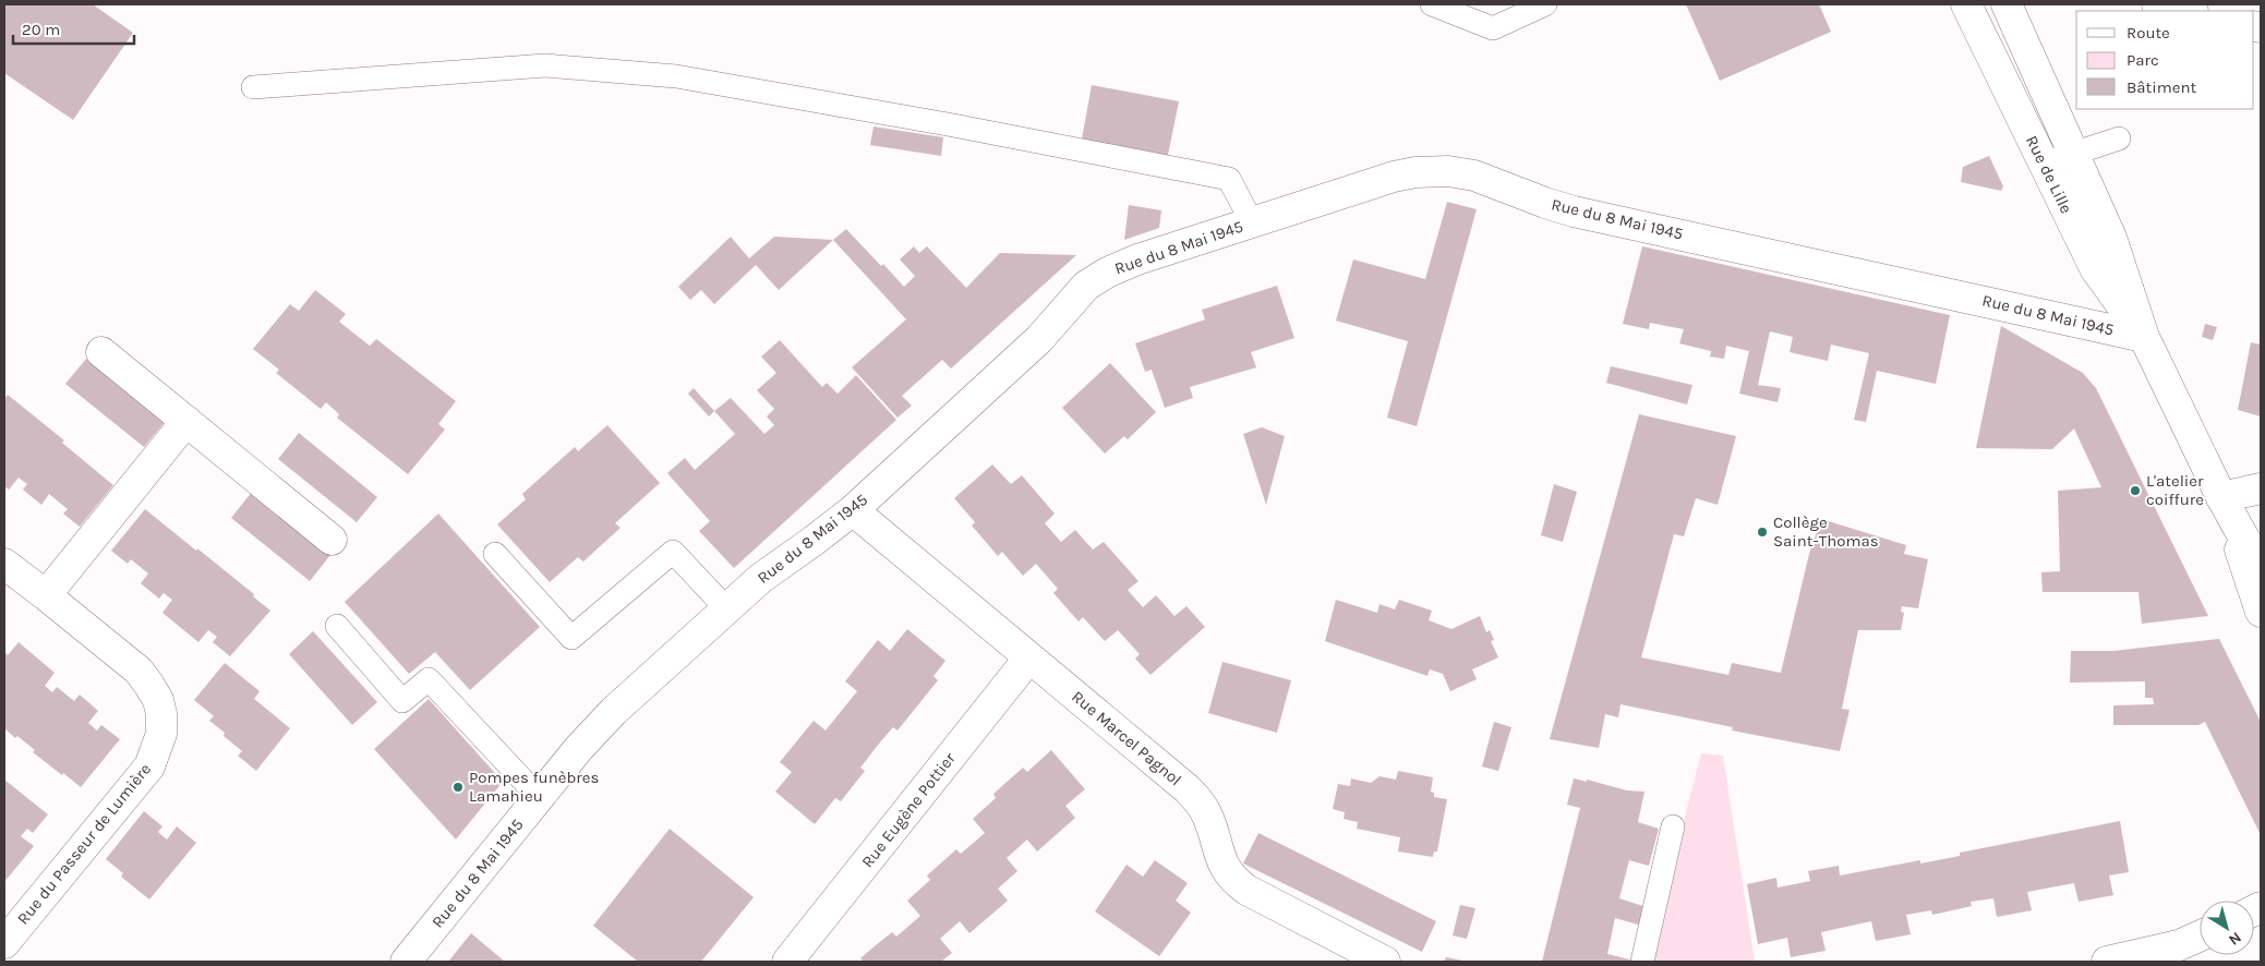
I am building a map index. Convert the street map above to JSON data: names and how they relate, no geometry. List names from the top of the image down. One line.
{"streets":{"street":["Rue de Lille","Rue du 8 Mai 1945","Rue Marcel Pagnol","Rue Eugène Pottier","Rue du Passeur de Lumière"]},"crossings":[["Rue de Lille","Rue du 8 Mai 1945"],["Rue du 8 Mai 1945","Rue Marcel Pagnol"],["Rue Marcel Pagnol","Rue Eugène Pottier"]],"places":["L'atelier coiffure","Collège Saint-Thomas","Pompes funèbres Lamahieu"],"legend":["Route","Parc","Bâtiment"],"scale_bar":"20 m","north":"bottom right"}
